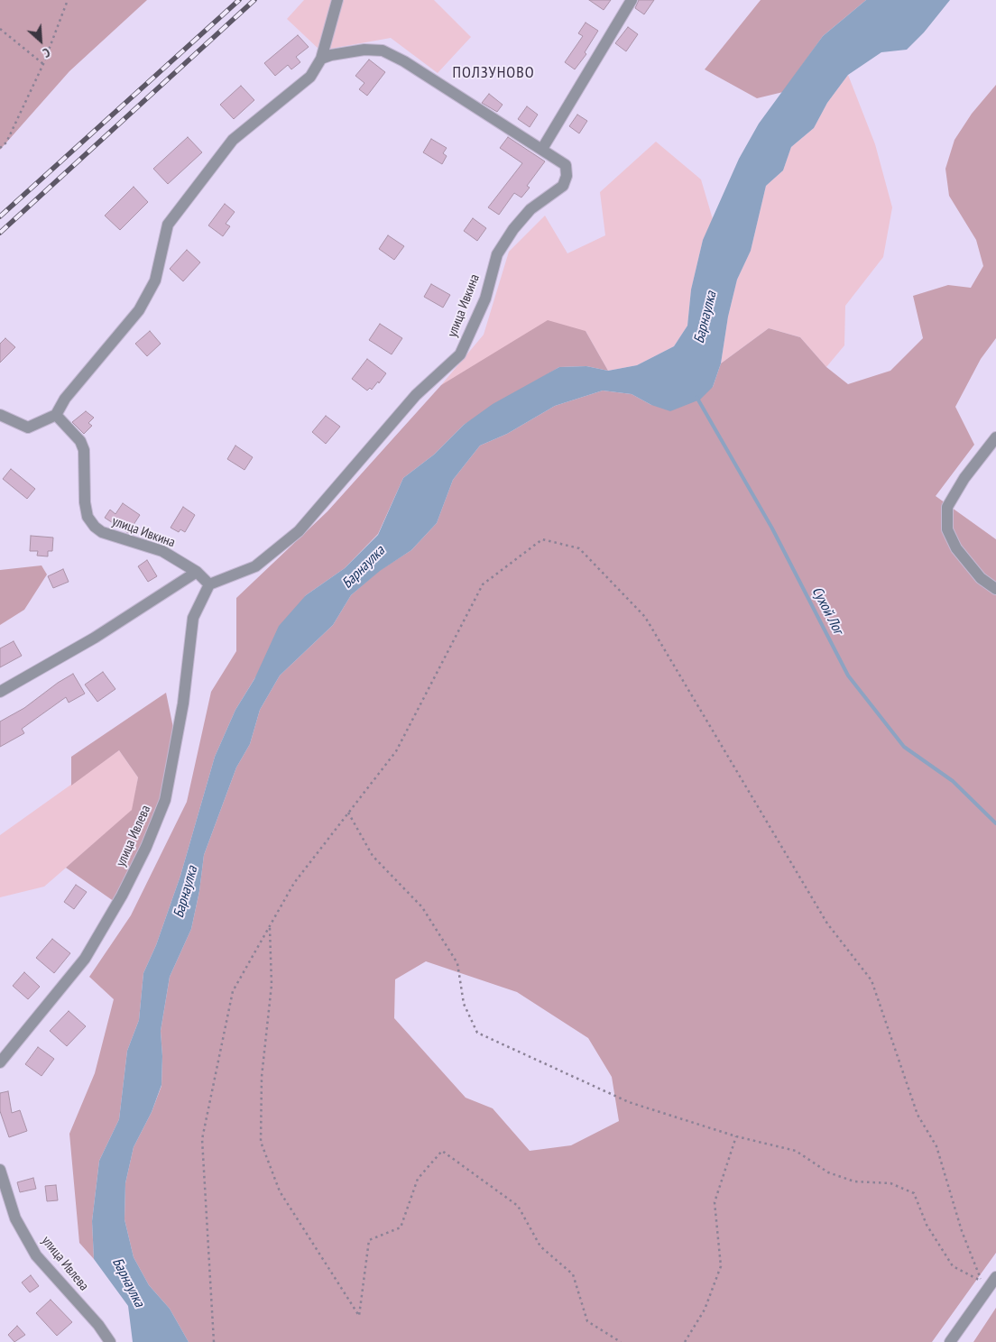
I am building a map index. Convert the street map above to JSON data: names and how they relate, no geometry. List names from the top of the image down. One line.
{"streets":{"street":["улица Ивкина","улица Ивлева"]},"crossings":[["улица Ивкина","улица Ивлева"]],"districts":["ПОЛЗУНОВО"],"water":["Барнаулка","Сухой Лог"],"north":"bottom right"}
